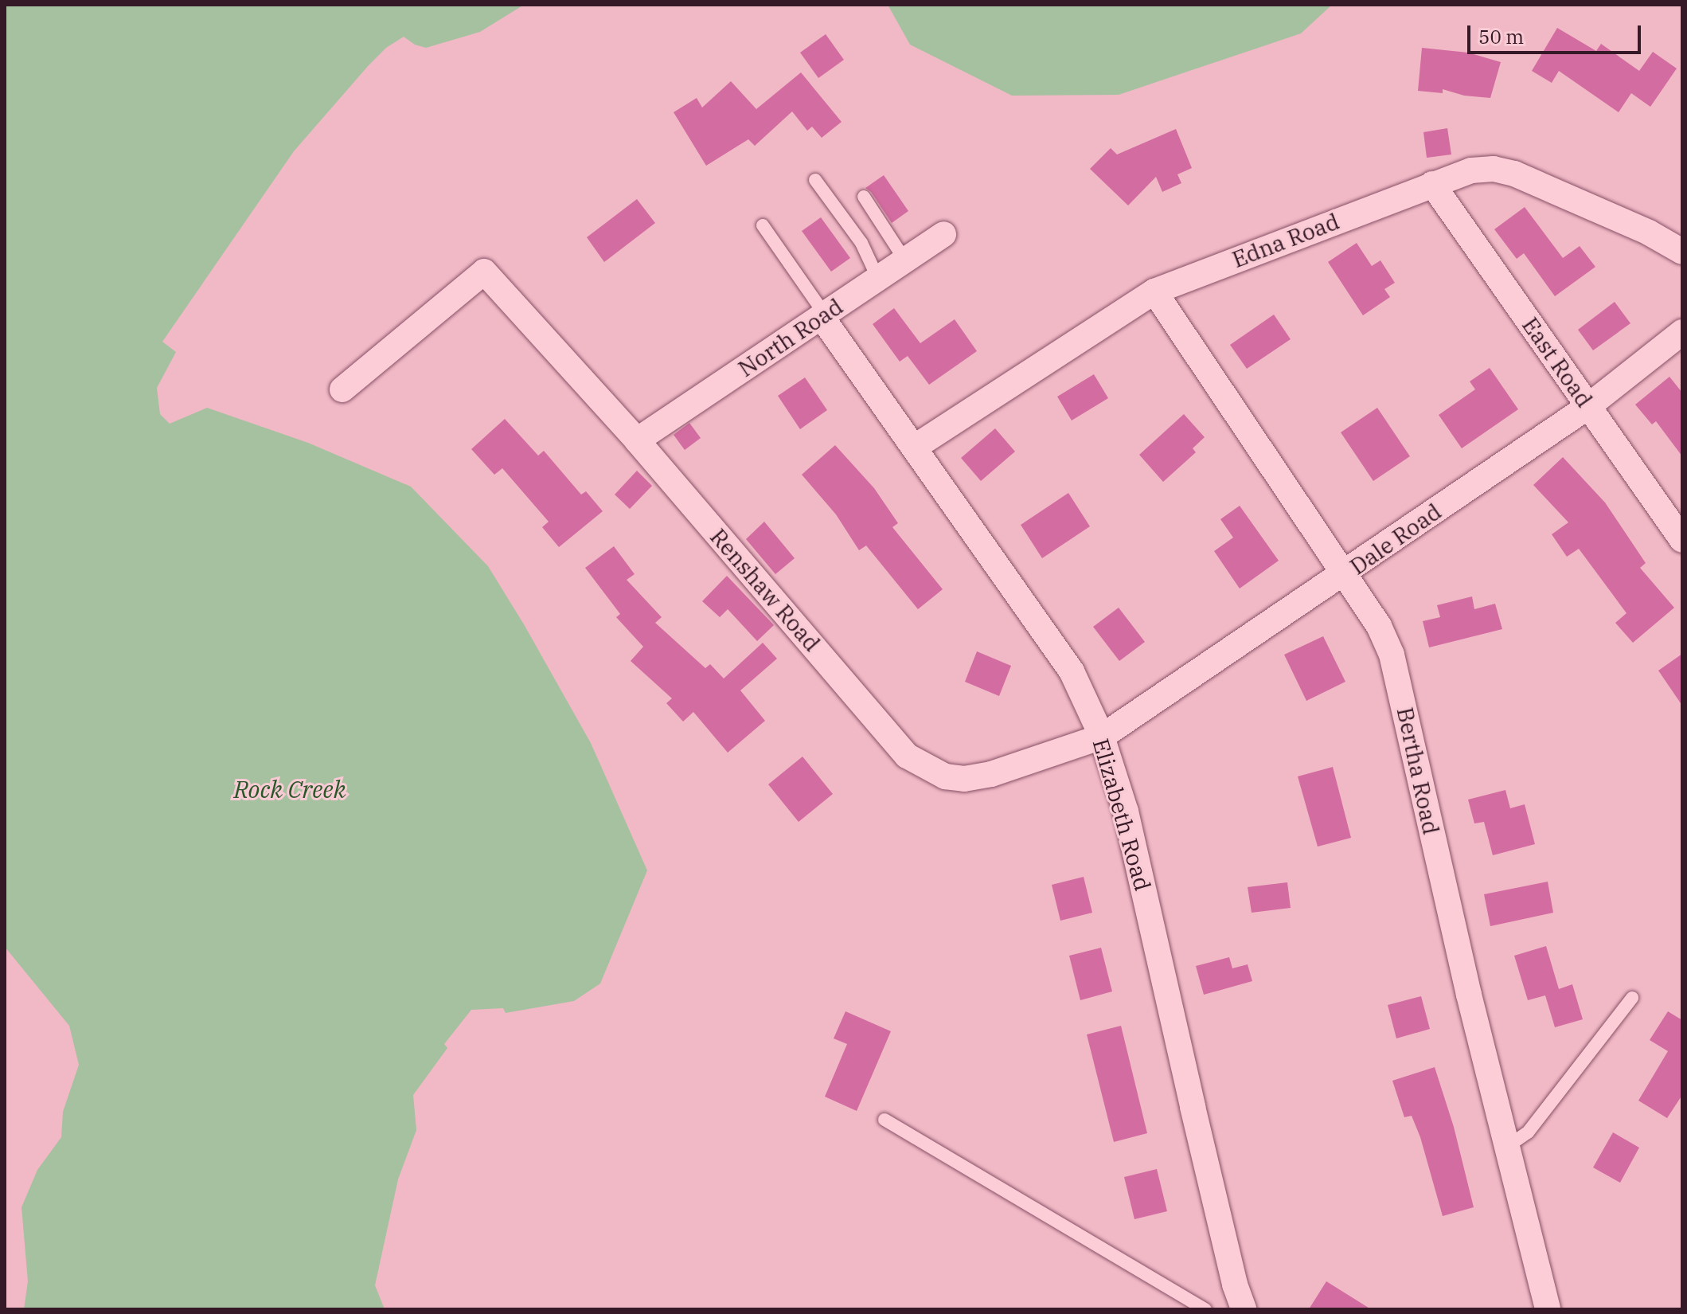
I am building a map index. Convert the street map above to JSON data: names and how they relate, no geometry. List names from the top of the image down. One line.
{"streets":{"street":["Edna Road","North Road","East Road","Dale Road","Renshaw Road","Bertha Road","Elizabeth Road"]},"crossings":[["Edna Road","East Road"],["Edna Road","Bertha Road"],["Edna Road","Elizabeth Road"],["North Road","Renshaw Road"],["North Road","Elizabeth Road"],["East Road","Dale Road"],["Dale Road","Renshaw Road"],["Dale Road","Bertha Road"],["Dale Road","Elizabeth Road"],["Renshaw Road","Elizabeth Road"]],"water":["Rock Creek"],"scale_bar":"50 m"}
